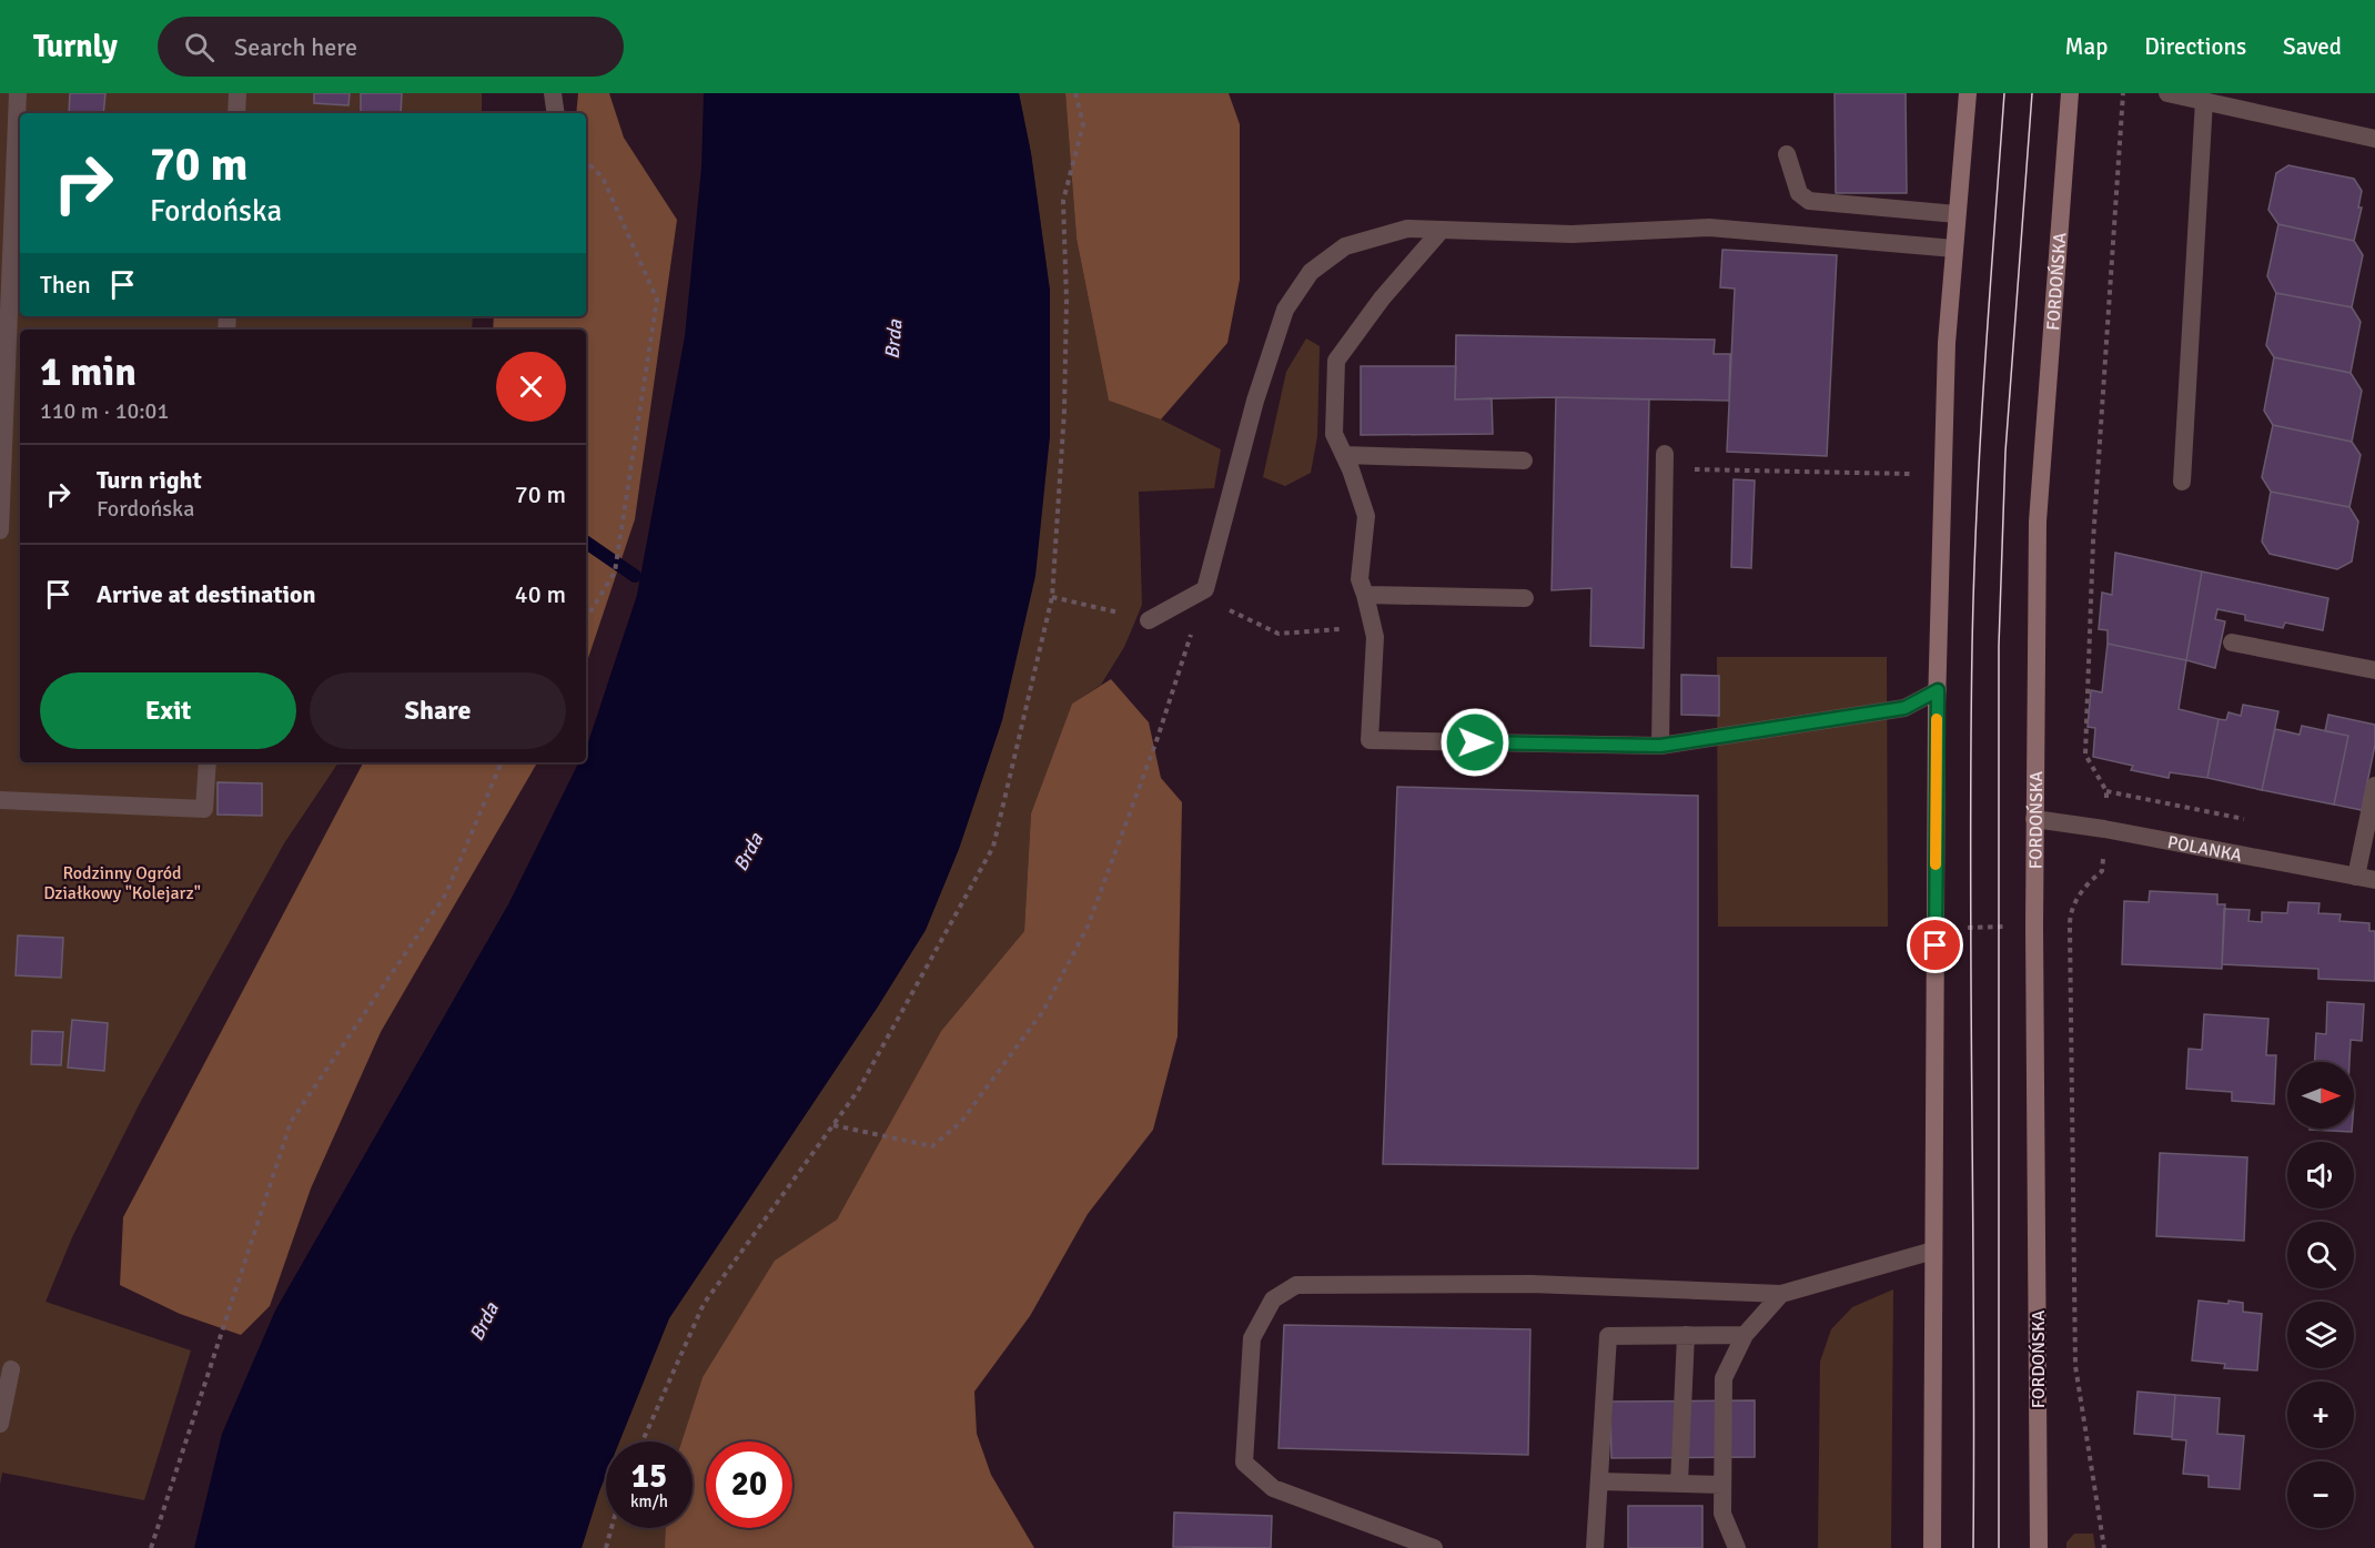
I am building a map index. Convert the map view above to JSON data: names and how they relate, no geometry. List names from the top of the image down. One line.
{"streets":{"main road":["FORDOŃSKA"],"street":["POLANKA"]},"crossings":[["FORDOŃSKA","POLANKA"]],"water":["Brda"],"parks":["Rodzinny Ogród Działkowy \"Kolejarz\""],"north":"right","page":{"header":"Turnly","search":"Search here","nav":["Map","Directions","Saved"],"turn":["70 m","Fordońska"],"then":"Then","heading":["1 min","110 m · 10:01"],"list":[{"name":"Turn right","note":"Fordońska","value":"70 m"},{"name":"Arrive at destination","value":"40 m"}],"buttons":["Exit","Share"],"map_buttons":["+","−"],"speed":"15 km/h","limit":"20"}}
